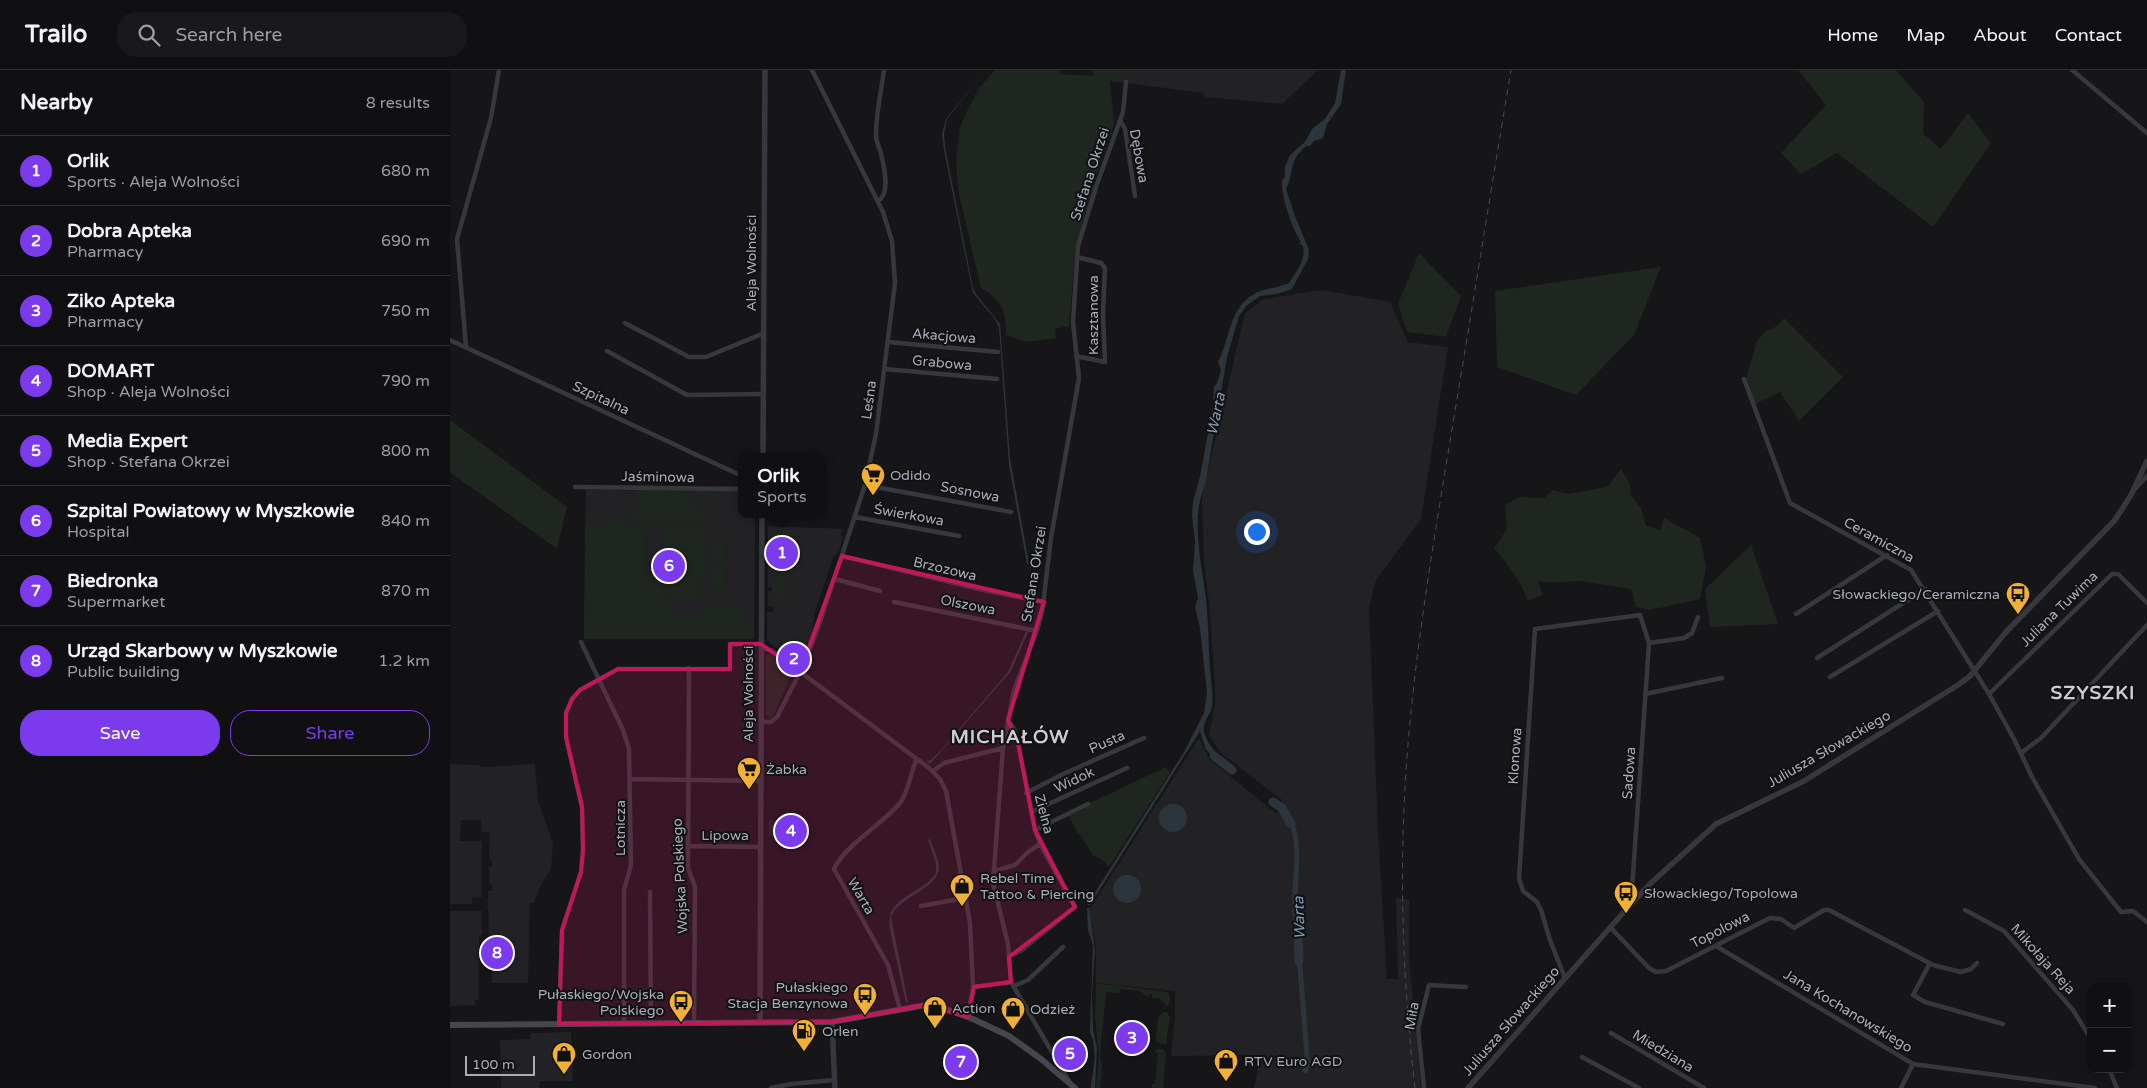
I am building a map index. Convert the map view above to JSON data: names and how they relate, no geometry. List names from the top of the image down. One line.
{"streets":{"street":["Dębowa","Stefana Okrzei","Aleja Wolności","Kasztanowa","Akacjowa","Grabowa","Szpitalna","Leśna","Jaśminowa","Sosnowa","Świerkowa","Ceramiczna","Brzozowa","Olszowa","Juliana Tuwima","Pusta","Juliusza Słowackiego","Klonowa","Sadowa","Widok","Zielna","Lotnicza","Lipowa","Wojska Polskiego","Warta","Topolowa","Mikołaja Reja","Jana Kochanowskiego","Miła","Miedziana"]},"crossings":[["Dębowa","Stefana Okrzei"],["Stefana Okrzei","Kasztanowa"],["Stefana Okrzei","Brzozowa"],["Stefana Okrzei","Olszowa"],["Stefana Okrzei","Zielna"],["Aleja Wolności","Leśna"],["Aleja Wolności","Lipowa"],["Akacjowa","Leśna"],["Grabowa","Leśna"],["Leśna","Sosnowa"],["Leśna","Świerkowa"],["Leśna","Brzozowa"],["Ceramiczna","Juliana Tuwima"],["Ceramiczna","Juliusza Słowackiego"],["Pusta","Zielna"],["Juliusza Słowackiego","Klonowa"],["Juliusza Słowackiego","Sadowa"],["Juliusza Słowackiego","Topolowa"],["Klonowa","Sadowa"],["Widok","Zielna"],["Lipowa","Wojska Polskiego"],["Topolowa","Jana Kochanowskiego"]],"districts":["SZYSZKI","MICHAŁÓW"],"water":["Warta"],"places":{"supermarket":["Odido","Żabka"],"bus stop":["Słowackiego/Ceramiczna","Słowackiego/Topolowa","Pułaskiego Stacja Benzynowa","Pułaskiego/Wojska Polskiego"],"shop":["Rebel Time Tattoo & Piercing","Action","Odzież","Gordon","RTV Euro AGD"],"fuel station":["Orlen"]},"scale_bar":"100 m","page":{"header":"Trailo","search":"Search here","nav":["Home","Map","About","Contact"],"heading":["Nearby","8 results"],"list":[{"mark":"1","name":"Orlik","note":"Sports · Aleja Wolności","value":"680 m"},{"mark":"2","name":"Dobra Apteka","note":"Pharmacy","value":"690 m"},{"mark":"3","name":"Ziko Apteka","note":"Pharmacy","value":"750 m"},{"mark":"4","name":"DOMART","note":"Shop · Aleja Wolności","value":"790 m"},{"mark":"5","name":"Media Expert","note":"Shop · Stefana Okrzei","value":"800 m"},{"mark":"6","name":"Szpital Powiatowy w Myszkowie","note":"Hospital","value":"840 m"},{"mark":"7","name":"Biedronka","note":"Supermarket","value":"870 m"},{"mark":"8","name":"Urząd Skarbowy w Myszkowie","note":"Public building","value":"1.2 km"}],"popup":["Orlik","Sports"],"pins":["1","6","2","4","8","3","5","7"],"buttons":["Save","Share"],"map_buttons":["+","−"],"scale":"100 m"}}
